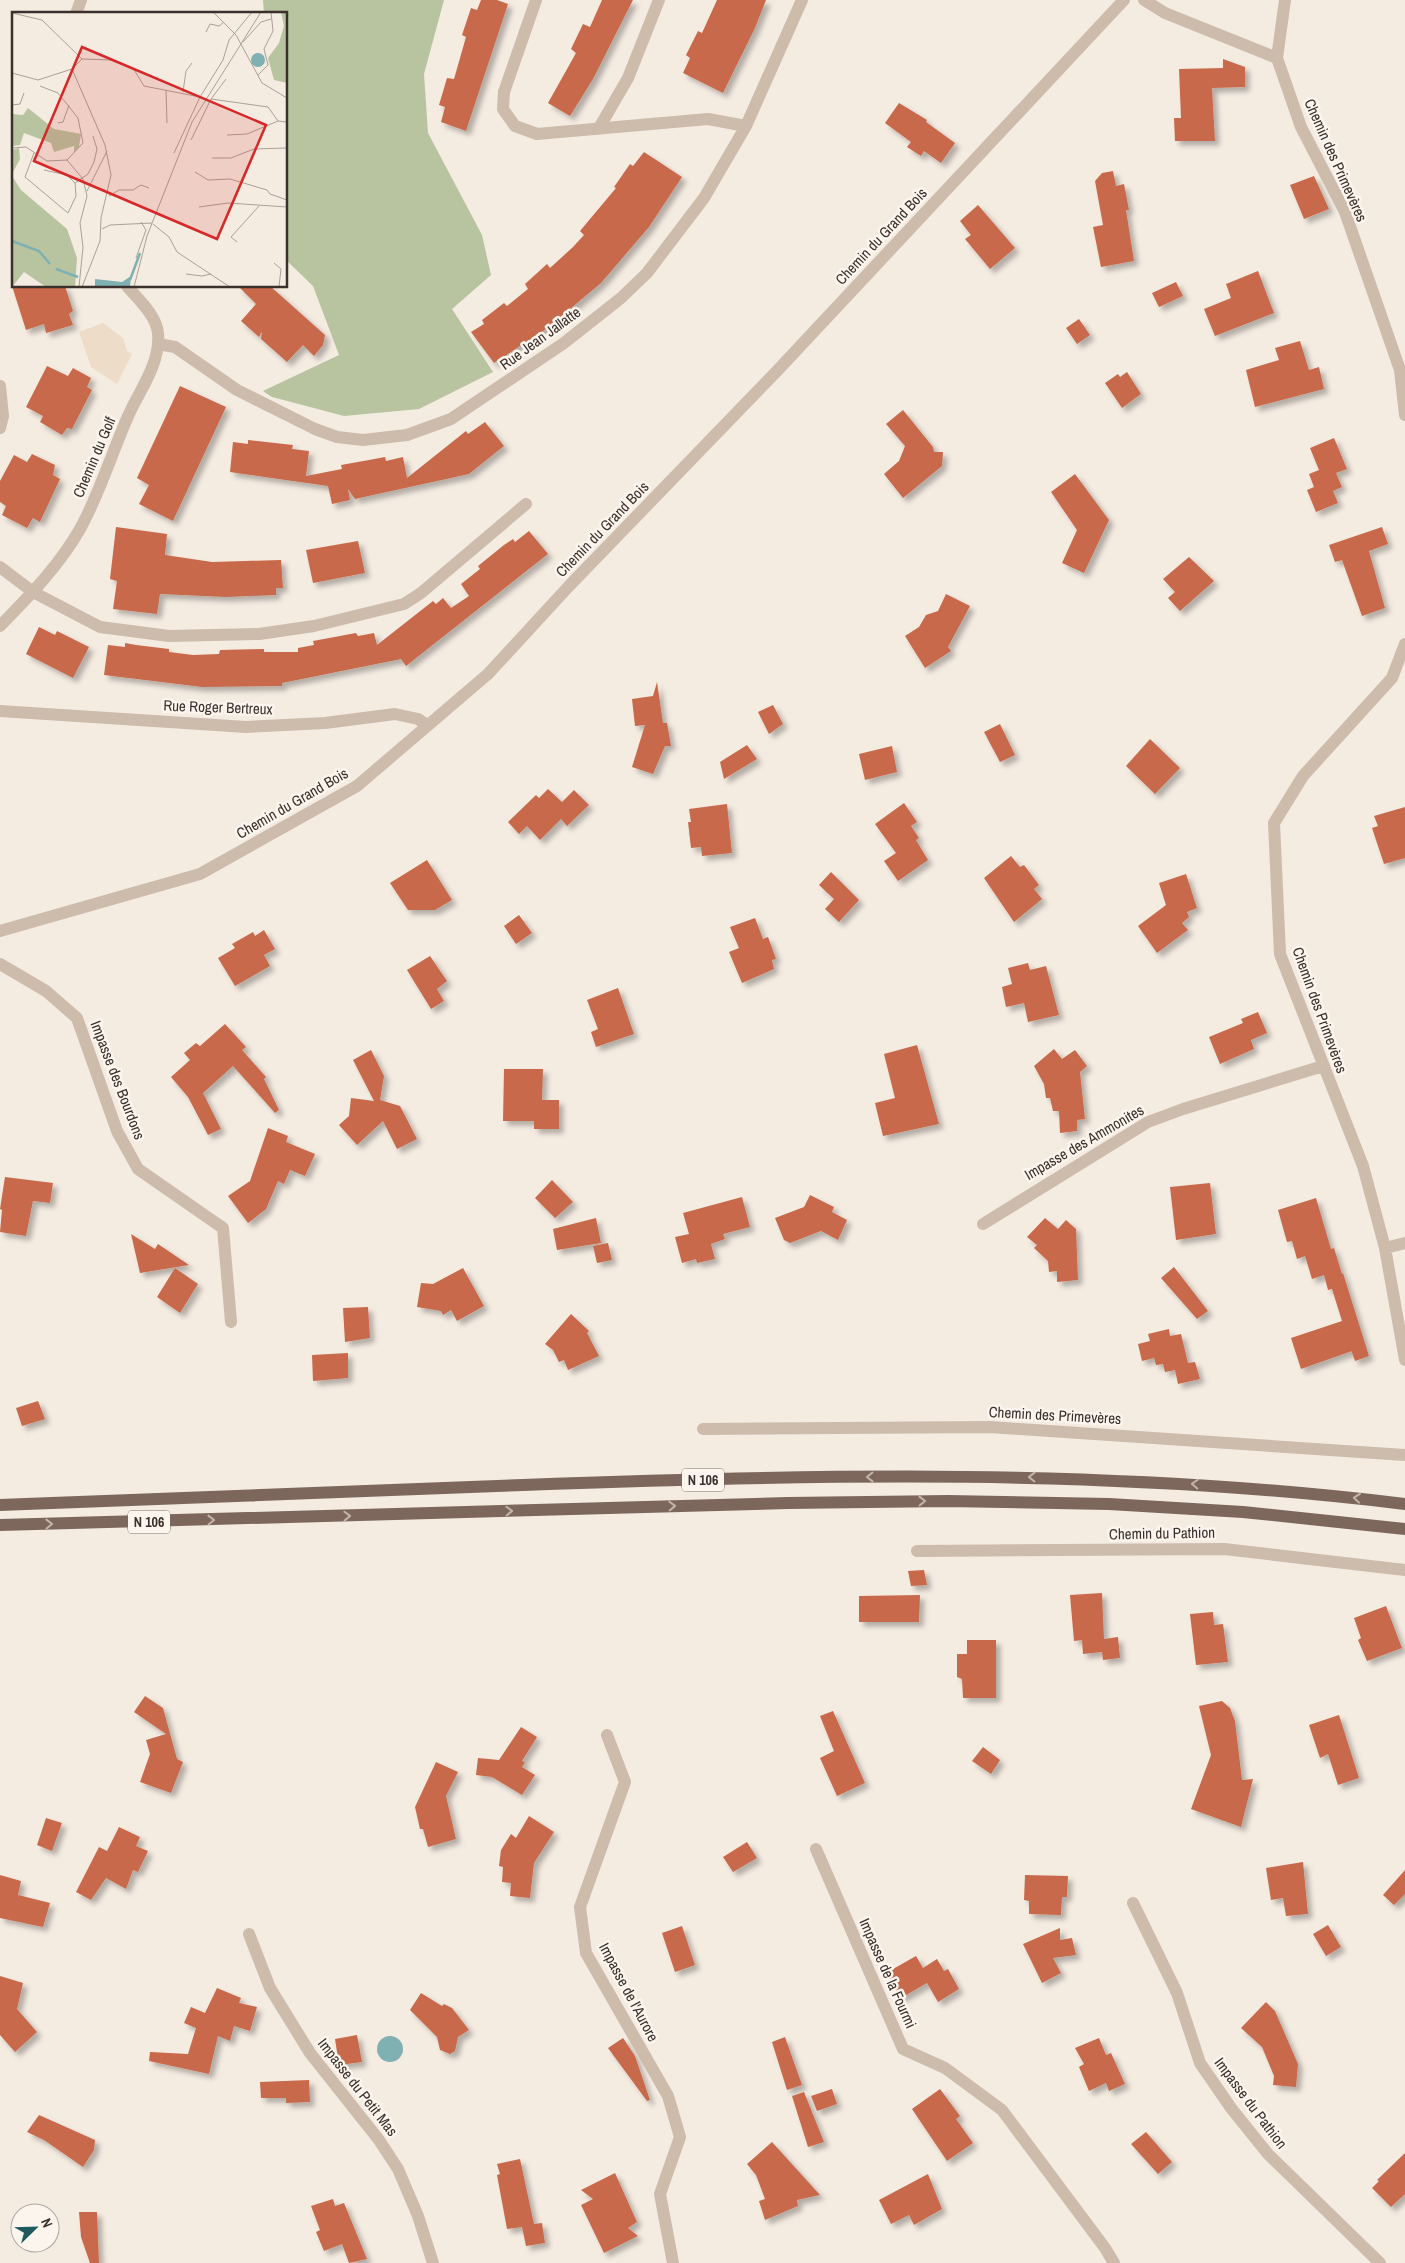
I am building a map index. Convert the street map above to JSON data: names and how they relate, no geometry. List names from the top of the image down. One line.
{"streets":{"main road":["N 106"],"street":["Chemin des Primevères","Chemin du Grand Bois","Rue Jean Jallatte","Chemin du Golf","Rue Roger Bertreux","Impasse des Bourdons","Impasse des Ammonites","Chemin du Pathion","Impasse de la Fourmi","Impasse de l'Aurore","Impasse du Petit Mas","Impasse du Pathion"]},"crossings":[["Chemin des Primevères","Impasse des Ammonites"],["Chemin du Grand Bois","Rue Roger Bertreux"],["Rue Jean Jallatte","Chemin du Golf"]],"north":"top right"}
